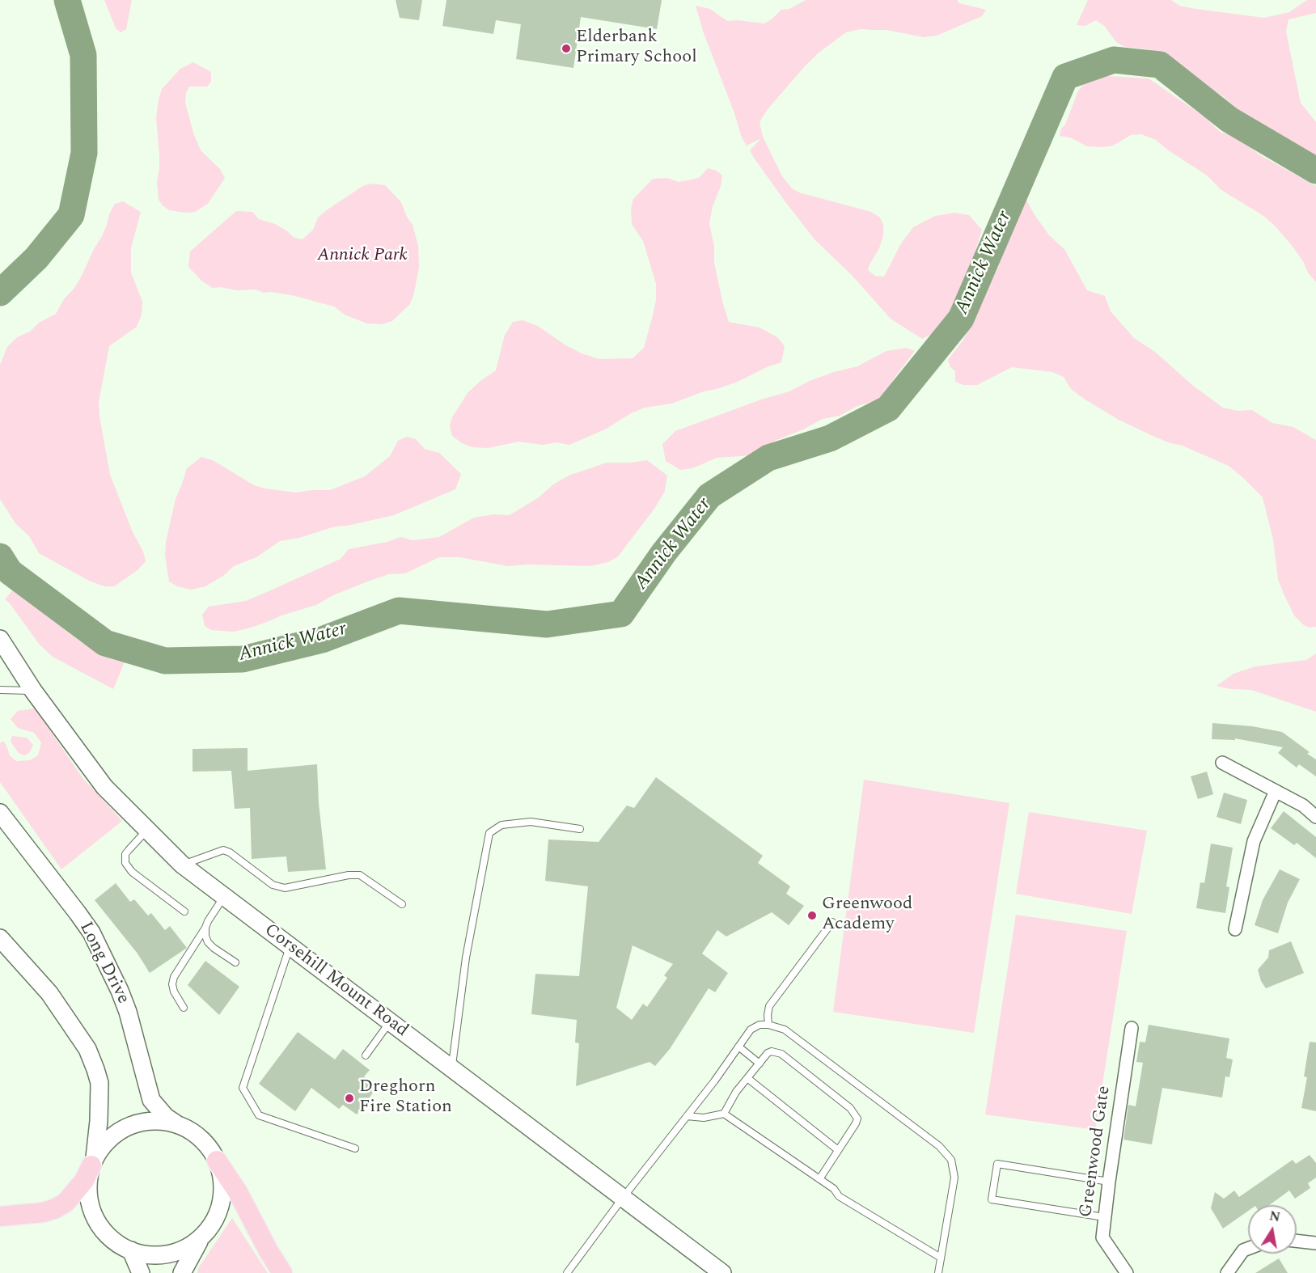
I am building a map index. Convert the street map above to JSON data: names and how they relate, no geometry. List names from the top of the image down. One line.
{"streets":{"main road":["Long Drive","Corsehill Mount Road"],"street":["Greenwood Gate"]},"water":["Annick Water"],"parks":["Annick Park"],"places":["Elderbank Primary School","Greenwood Academy","Dreghorn Fire Station"],"north":"top"}
